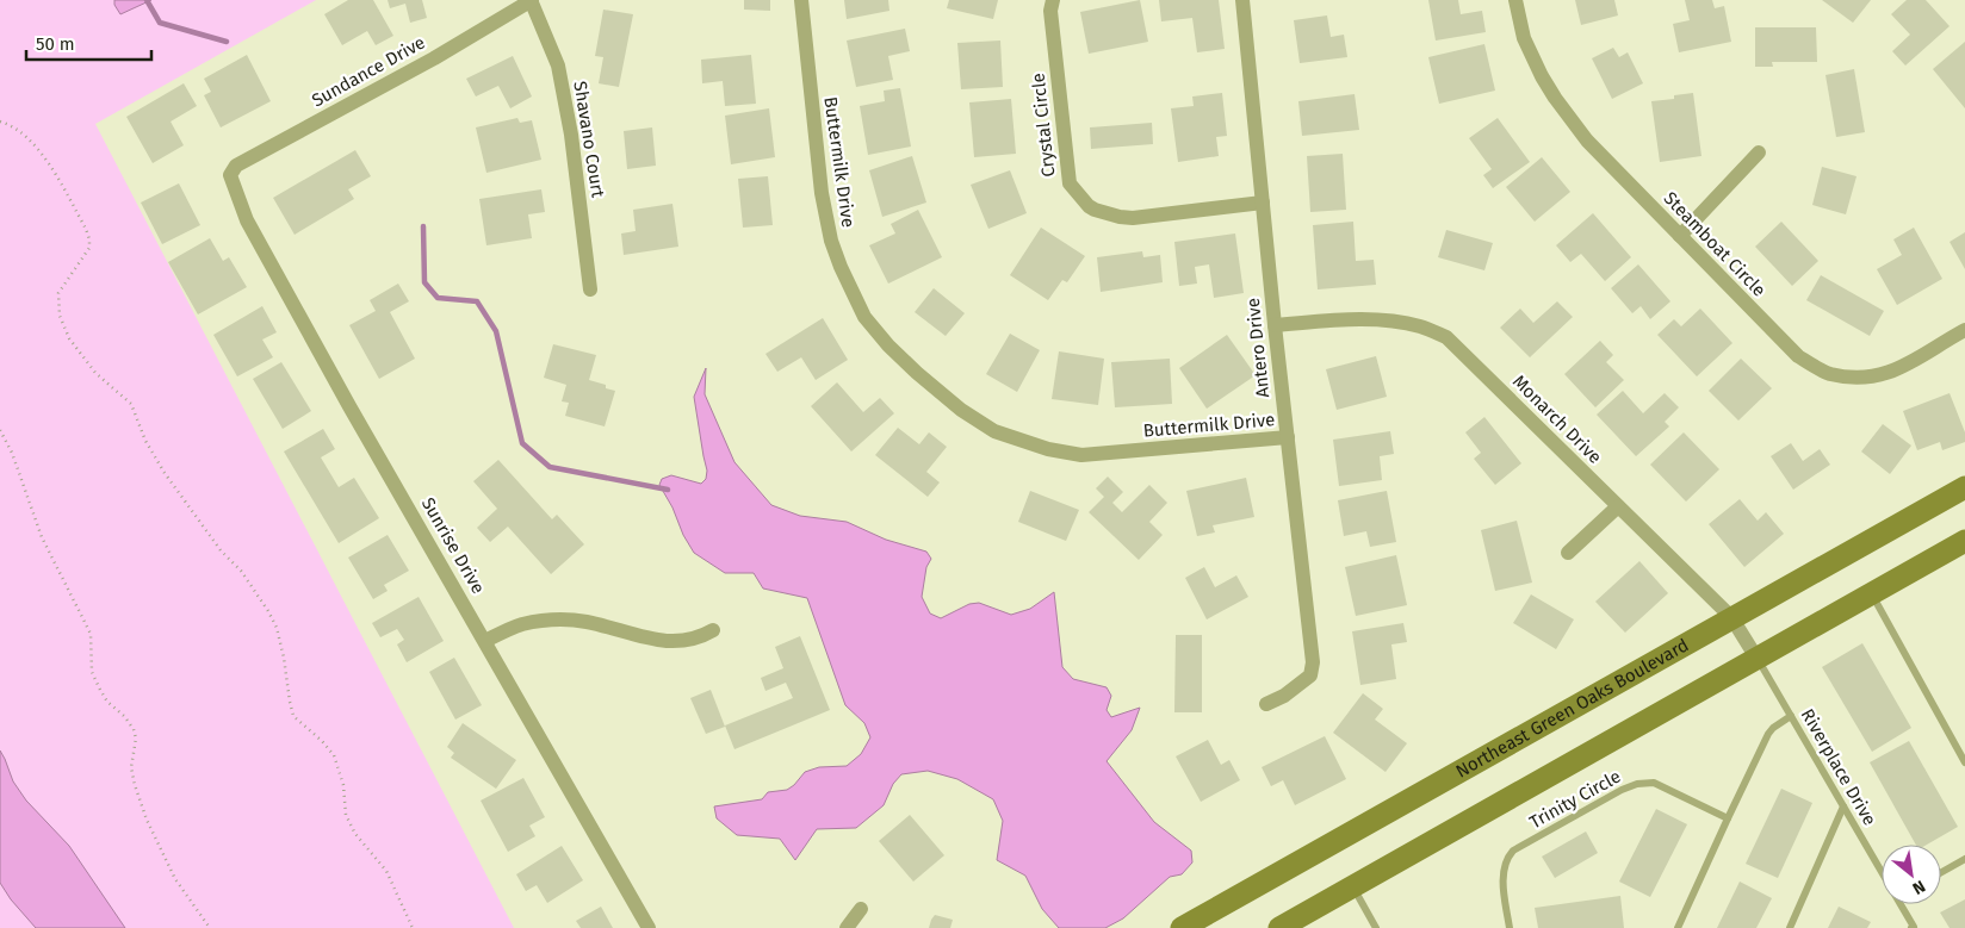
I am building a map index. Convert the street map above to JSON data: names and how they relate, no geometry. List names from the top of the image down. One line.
{"streets":{"main road":["Northeast Green Oaks Boulevard"],"street":["Sundance Drive","Crystal Circle","Shavano Court","Buttermilk Drive","Steamboat Circle","Antero Drive","Monarch Drive","Sunrise Drive"],"lane":["Riverplace Drive","Trinity Circle"]},"crossings":[["Sundance Drive","Shavano Court"],["Sundance Drive","Sunrise Drive"],["Crystal Circle","Antero Drive"],["Buttermilk Drive","Antero Drive"],["Antero Drive","Monarch Drive"],["Monarch Drive","Northeast Green Oaks Boulevard"],["Monarch Drive","Riverplace Drive"]],"scale_bar":"50 m","north":"bottom right"}
